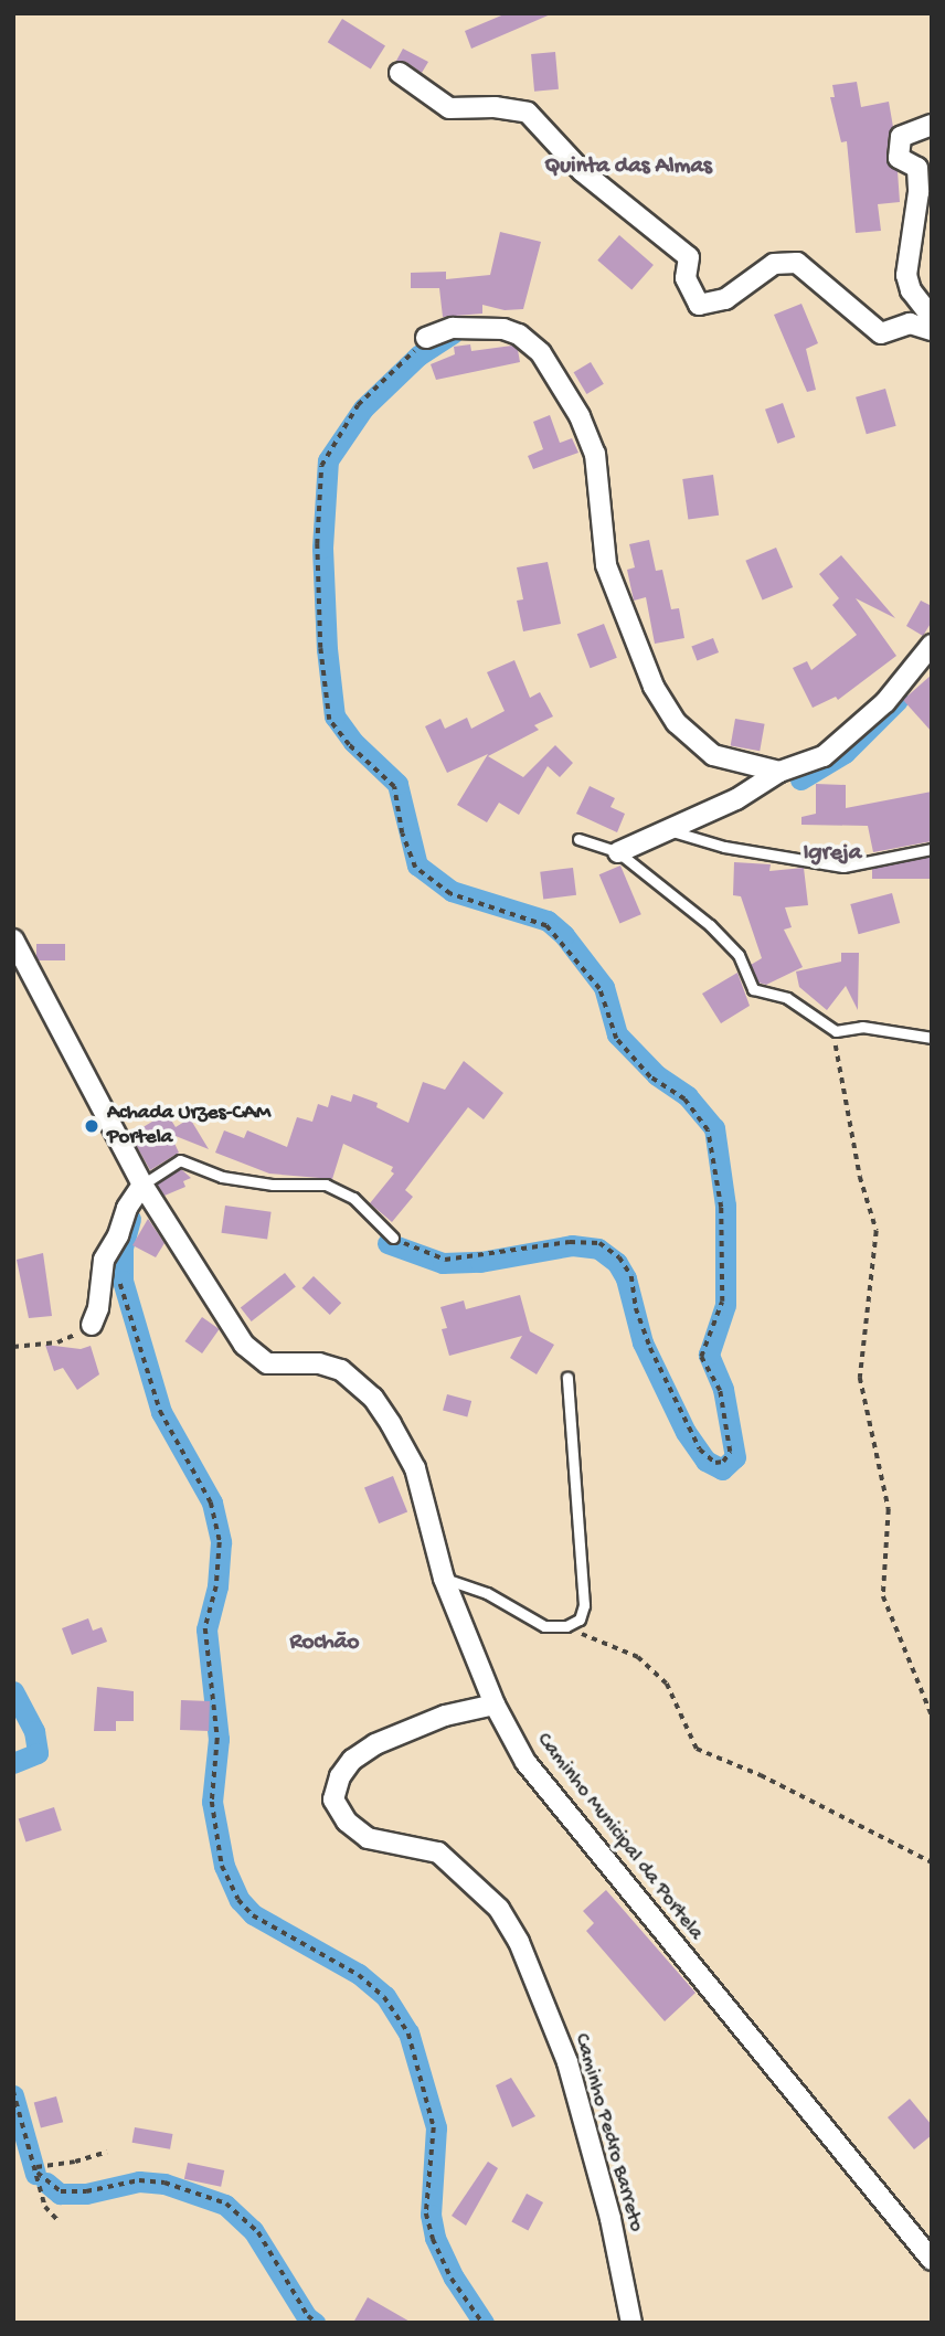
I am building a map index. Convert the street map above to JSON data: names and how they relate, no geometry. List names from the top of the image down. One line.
{"streets":{"street":["Caminho Municipal da Portela","Caminho Pedro Barreto"]},"crossings":[["Caminho Municipal da Portela","Caminho Pedro Barreto"]],"districts":["Quinta das Almas","Igreja","Rochão"],"places":["Achada Urzes-CAM Portela"]}
